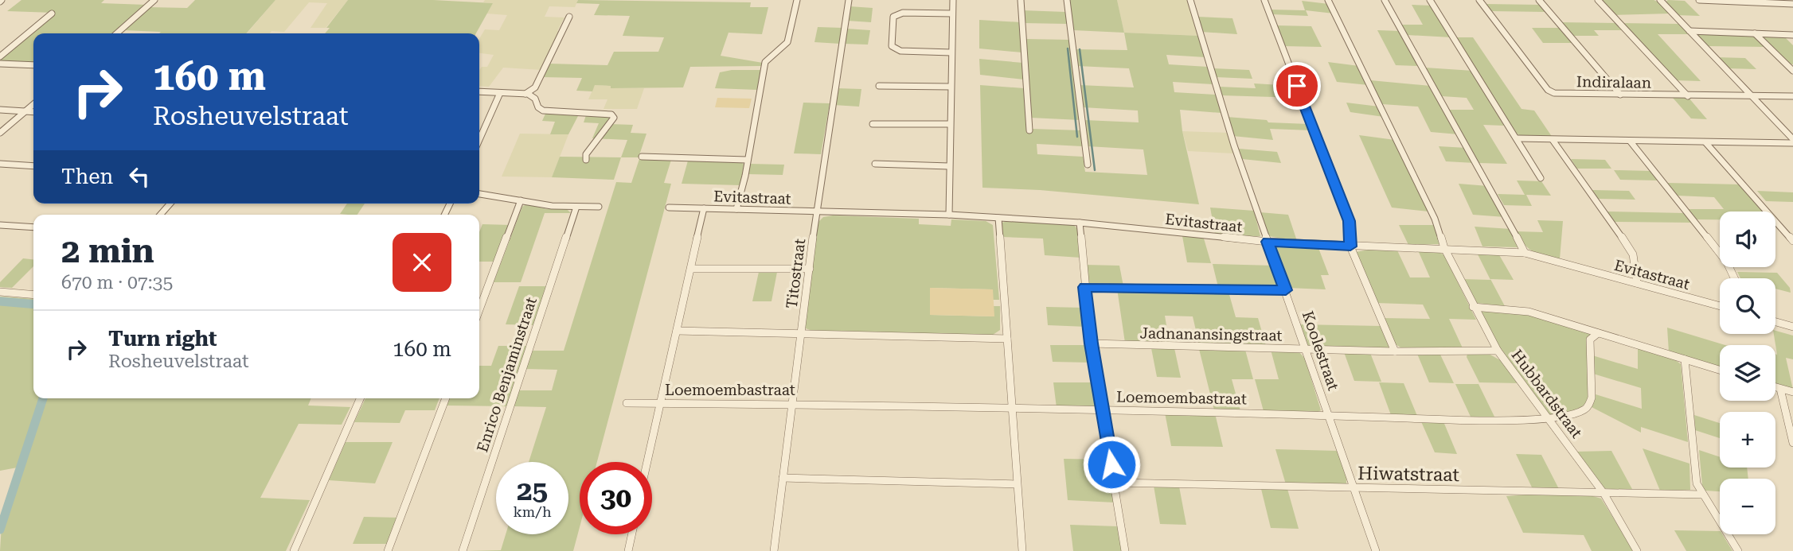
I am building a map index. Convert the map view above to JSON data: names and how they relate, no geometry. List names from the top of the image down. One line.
{"streets":{"street":["Indiralaan","Evitastraat","Titostraat","Jadnanansingstraat","Koolestraat","Enrico Benjaminstraat","Loemoembastraat","Hubbardstraat","Hiwatstraat"]},"crossings":[["Evitastraat","Titostraat"],["Evitastraat","Koolestraat"],["Evitastraat","Hubbardstraat"],["Titostraat","Loemoembastraat"],["Jadnanansingstraat","Koolestraat"],["Jadnanansingstraat","Hubbardstraat"],["Koolestraat","Loemoembastraat"],["Koolestraat","Hiwatstraat"],["Loemoembastraat","Hubbardstraat"],["Hubbardstraat","Hiwatstraat"]],"page":{"turn":["160 m","Rosheuvelstraat"],"then":"Then","map_buttons":["+","−"],"heading":["2 min","670 m · 07:35"],"list":[{"name":"Turn right","note":"Rosheuvelstraat","value":"160 m"}],"speed":"25 km/h","limit":"30"}}
